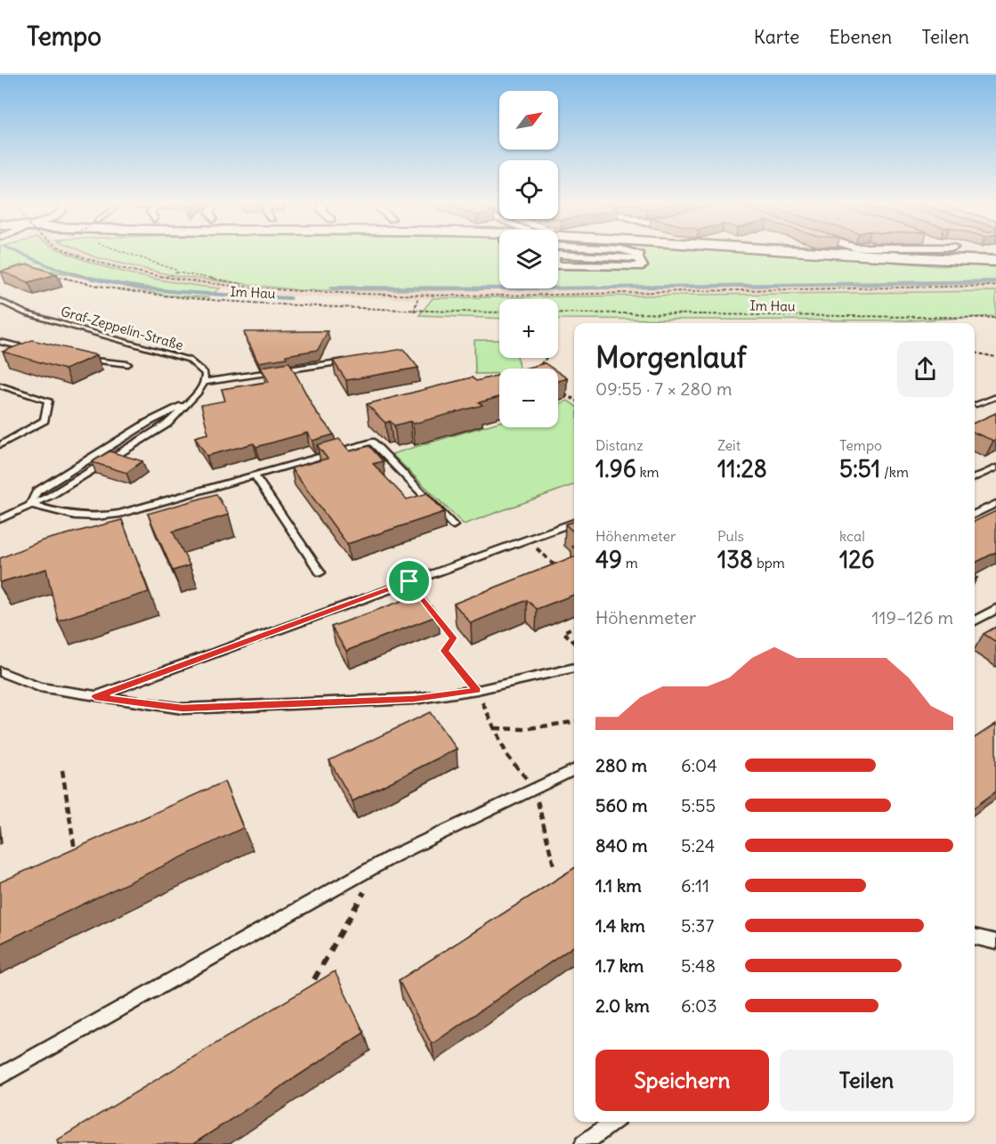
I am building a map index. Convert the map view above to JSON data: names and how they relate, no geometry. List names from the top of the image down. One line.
{"streets":{"lane":["Graf-Zeppelin-Straße"],"path":["Im Hau"]},"north":"top right","page":{"header":"Tempo","nav":["Karte","Ebenen","Teilen"],"map_buttons":["+","−"],"heading":["Morgenlauf","09:55 · 7 × 280 m"],"stats":[["Distanz","1.96 km"],["Zeit","11:28"],["Tempo","5:51 /km"],["Höhenmeter","49 m"],["Puls","138 bpm"],["kcal","126"]],"chart":["Höhenmeter","119–126 m"],"list":[{"name":"280 m","note":"6:04"},{"name":"560 m","note":"5:55"},{"name":"840 m","note":"5:24"},{"name":"1.1 km","note":"6:11"},{"name":"1.4 km","note":"5:37"},{"name":"1.7 km","note":"5:48"},{"name":"2.0 km","note":"6:03"}],"buttons":["Speichern","Teilen"]}}
